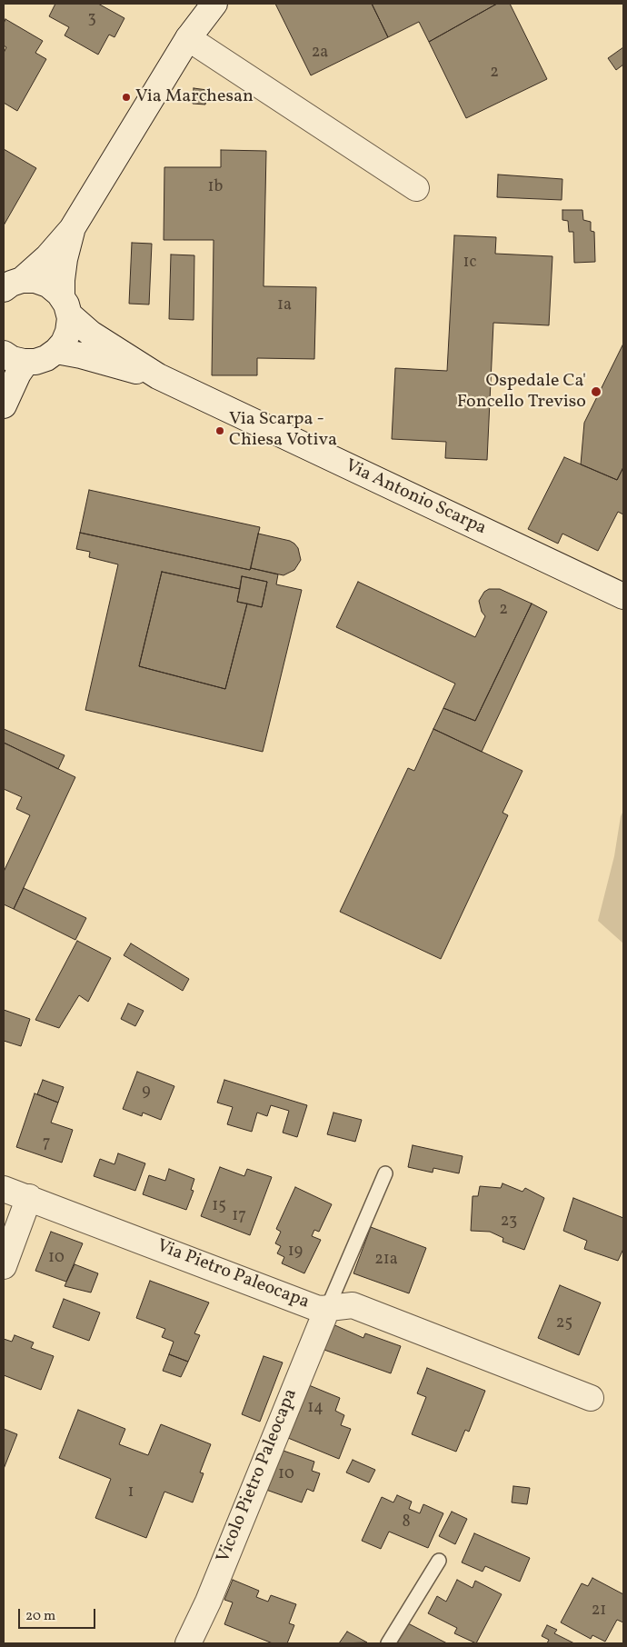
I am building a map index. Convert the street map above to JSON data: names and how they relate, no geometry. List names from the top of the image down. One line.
{"streets":{"street":["Via Antonio Scarpa","Via Pietro Paleocapa","Vicolo Pietro Paleocapa"]},"crossings":[["Via Pietro Paleocapa","Vicolo Pietro Paleocapa"]],"places":["Via Marchesan","Ospedale Ca' Foncello Treviso","Via Scarpa - Chiesa Votiva"],"house_numbers":["3","2a","2","1b","1c","1a","2","9","7","15","17","23","19","10","21a","25","14","10","1","8","21"],"scale_bar":"20 m"}
